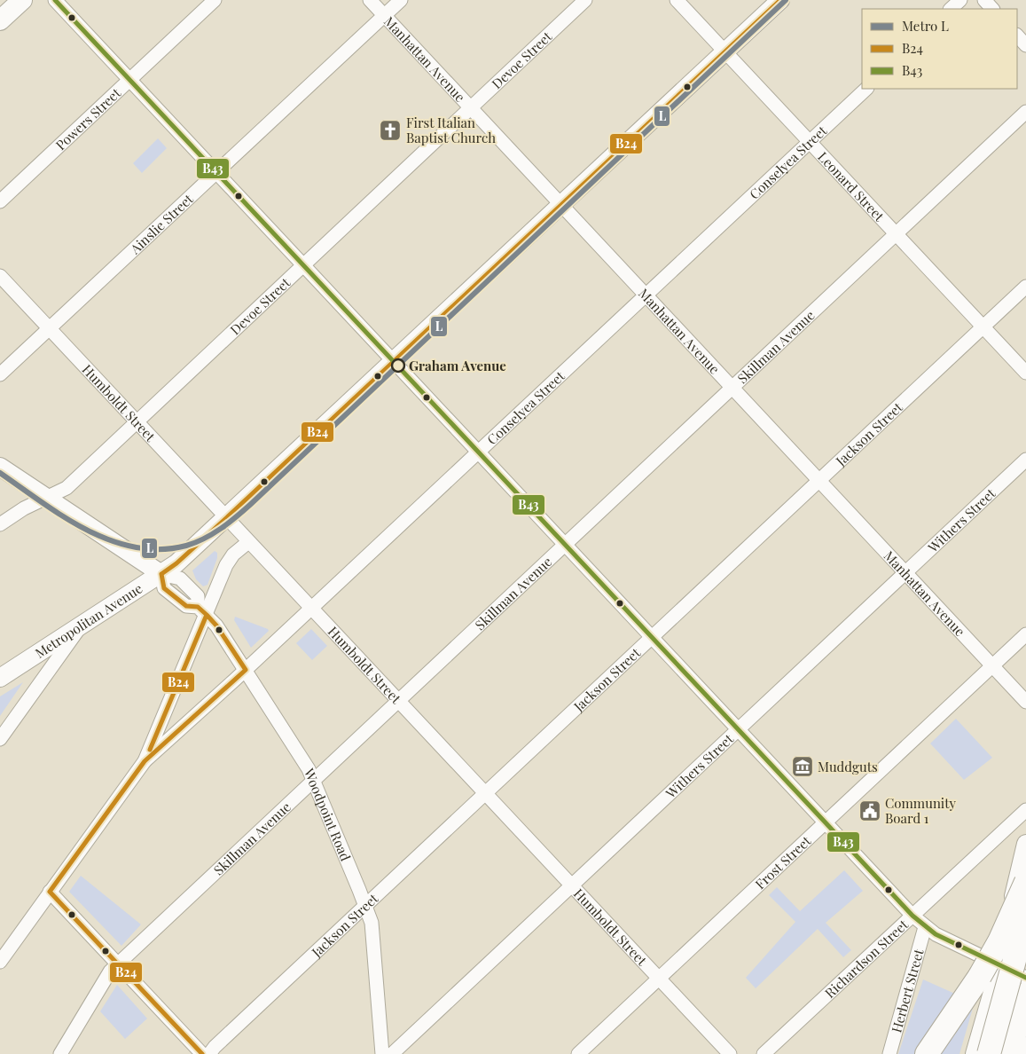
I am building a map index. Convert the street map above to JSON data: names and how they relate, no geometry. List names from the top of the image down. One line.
{"streets":{"main road":["Metropolitan Avenue"],"street":["Manhattan Avenue","Devoe Street","Powers Street","Conselyea Street","Leonard Street","Ainslie Street","Skillman Avenue","Humboldt Street","Jackson Street","Withers Street","Woodpoint Road","Frost Street","Richardson Street","Herbert Street"]},"crossings":[["Manhattan Avenue","Devoe Street"],["Manhattan Avenue","Conselyea Street"],["Manhattan Avenue","Ainslie Street"],["Manhattan Avenue","Skillman Avenue"],["Manhattan Avenue","Jackson Street"],["Manhattan Avenue","Withers Street"],["Manhattan Avenue","Metropolitan Avenue"],["Manhattan Avenue","Frost Street"],["Devoe Street","Humboldt Street"],["Conselyea Street","Leonard Street"],["Conselyea Street","Humboldt Street"],["Conselyea Street","Woodpoint Road"],["Leonard Street","Skillman Avenue"],["Leonard Street","Jackson Street"],["Leonard Street","Metropolitan Avenue"],["Ainslie Street","Humboldt Street"],["Skillman Avenue","Humboldt Street"],["Skillman Avenue","Woodpoint Road"],["Humboldt Street","Jackson Street"],["Humboldt Street","Withers Street"],["Humboldt Street","Metropolitan Avenue"],["Humboldt Street","Frost Street"],["Jackson Street","Woodpoint Road"],["Metropolitan Avenue","Woodpoint Road"]],"places":{"church":["First Italian Baptist Church"],"other":["Graham Avenue"],"museum":["Muddguts"],"public building":["Community Board 1"]},"lines":["metro line L","transit line B24","transit line B43"],"legend":["Metro L","B24","B43"]}
